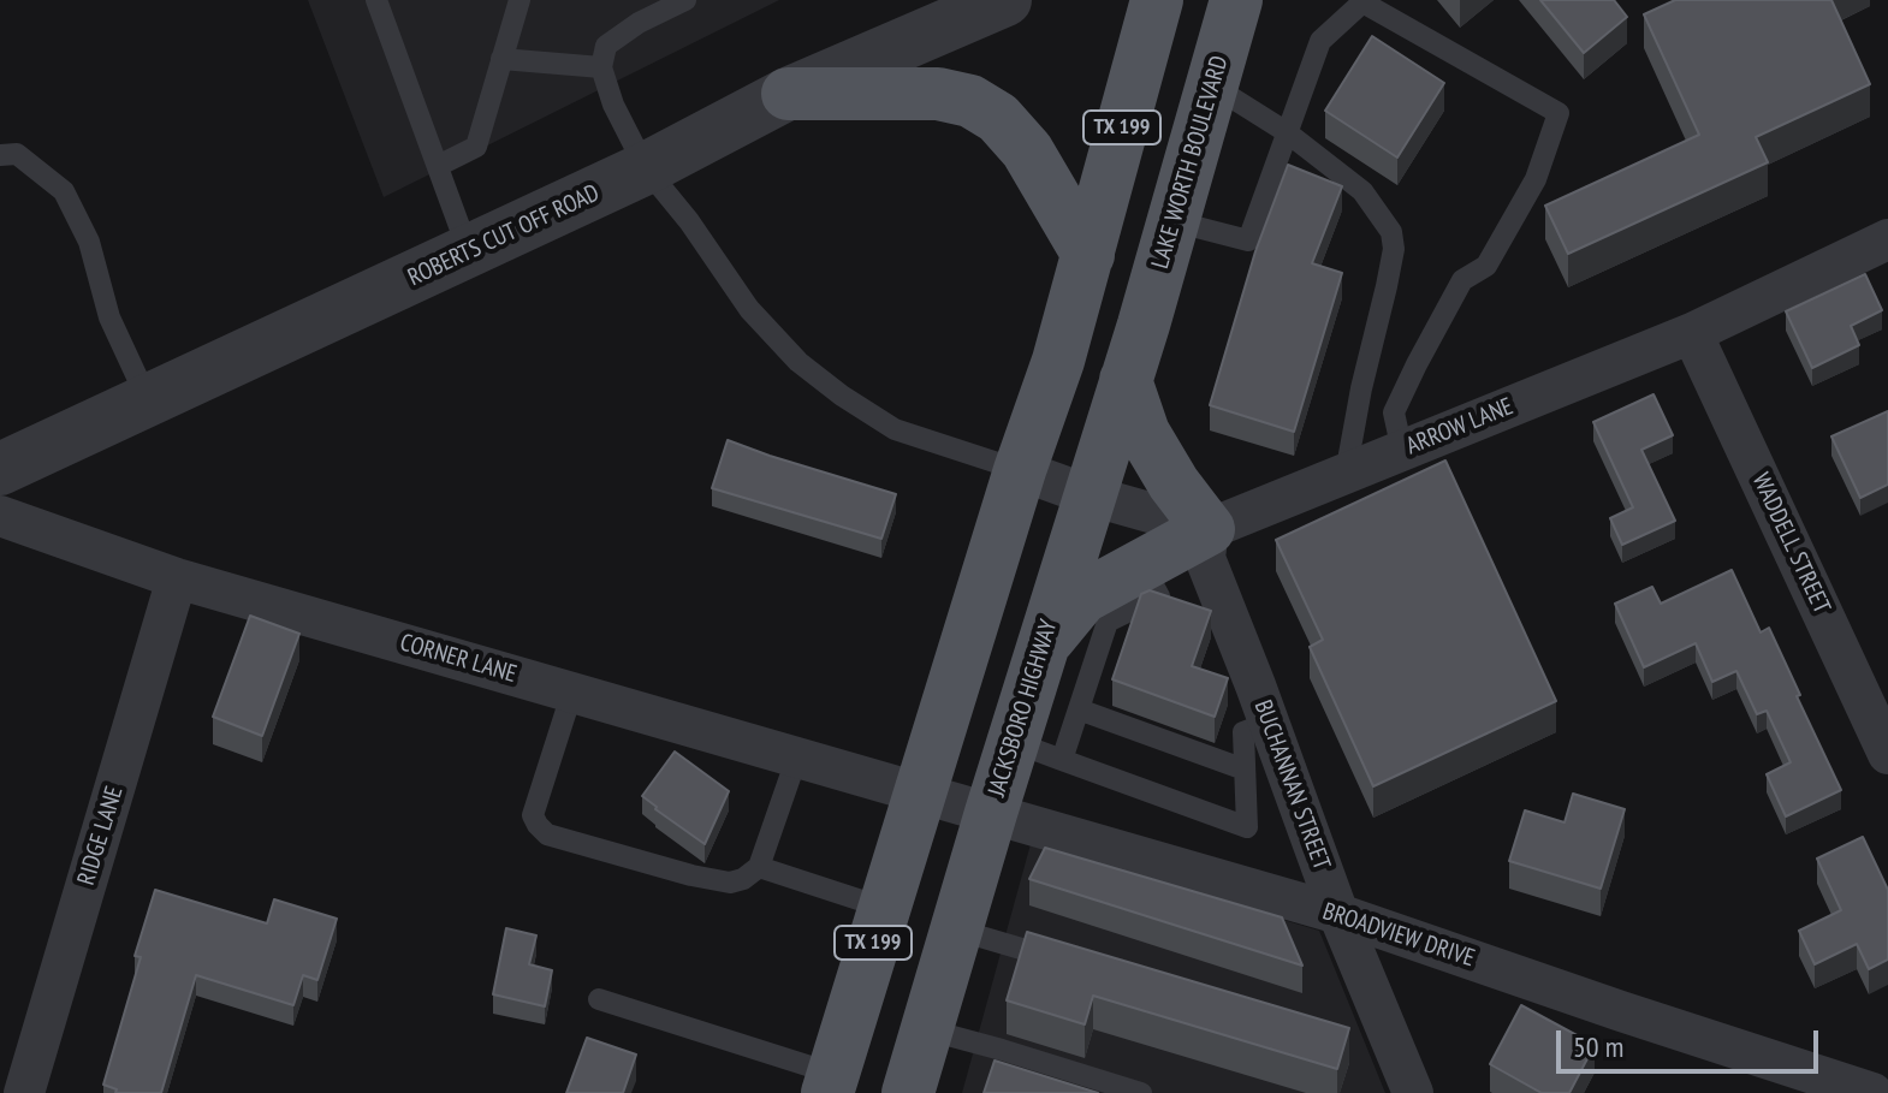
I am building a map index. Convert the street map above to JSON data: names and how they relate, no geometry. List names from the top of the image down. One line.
{"streets":{"main road":["TX 199","LAKE WORTH BOULEVARD","JACKSBORO HIGHWAY"],"street":["ROBERTS CUT OFF ROAD","ARROW LANE","WADDELL STREET","CORNER LANE","BUCHANNAN STREET","RIDGE LANE","BROADVIEW DRIVE"]},"crossings":[["TX 199","CORNER LANE"],["TX 199","BROADVIEW DRIVE"],["LAKE WORTH BOULEVARD","JACKSBORO HIGHWAY"],["ARROW LANE","WADDELL STREET"],["ARROW LANE","BUCHANNAN STREET"],["CORNER LANE","RIDGE LANE"],["CORNER LANE","BROADVIEW DRIVE"],["JACKSBORO HIGHWAY","BROADVIEW DRIVE"],["BUCHANNAN STREET","BROADVIEW DRIVE"]],"scale_bar":"50 m"}
